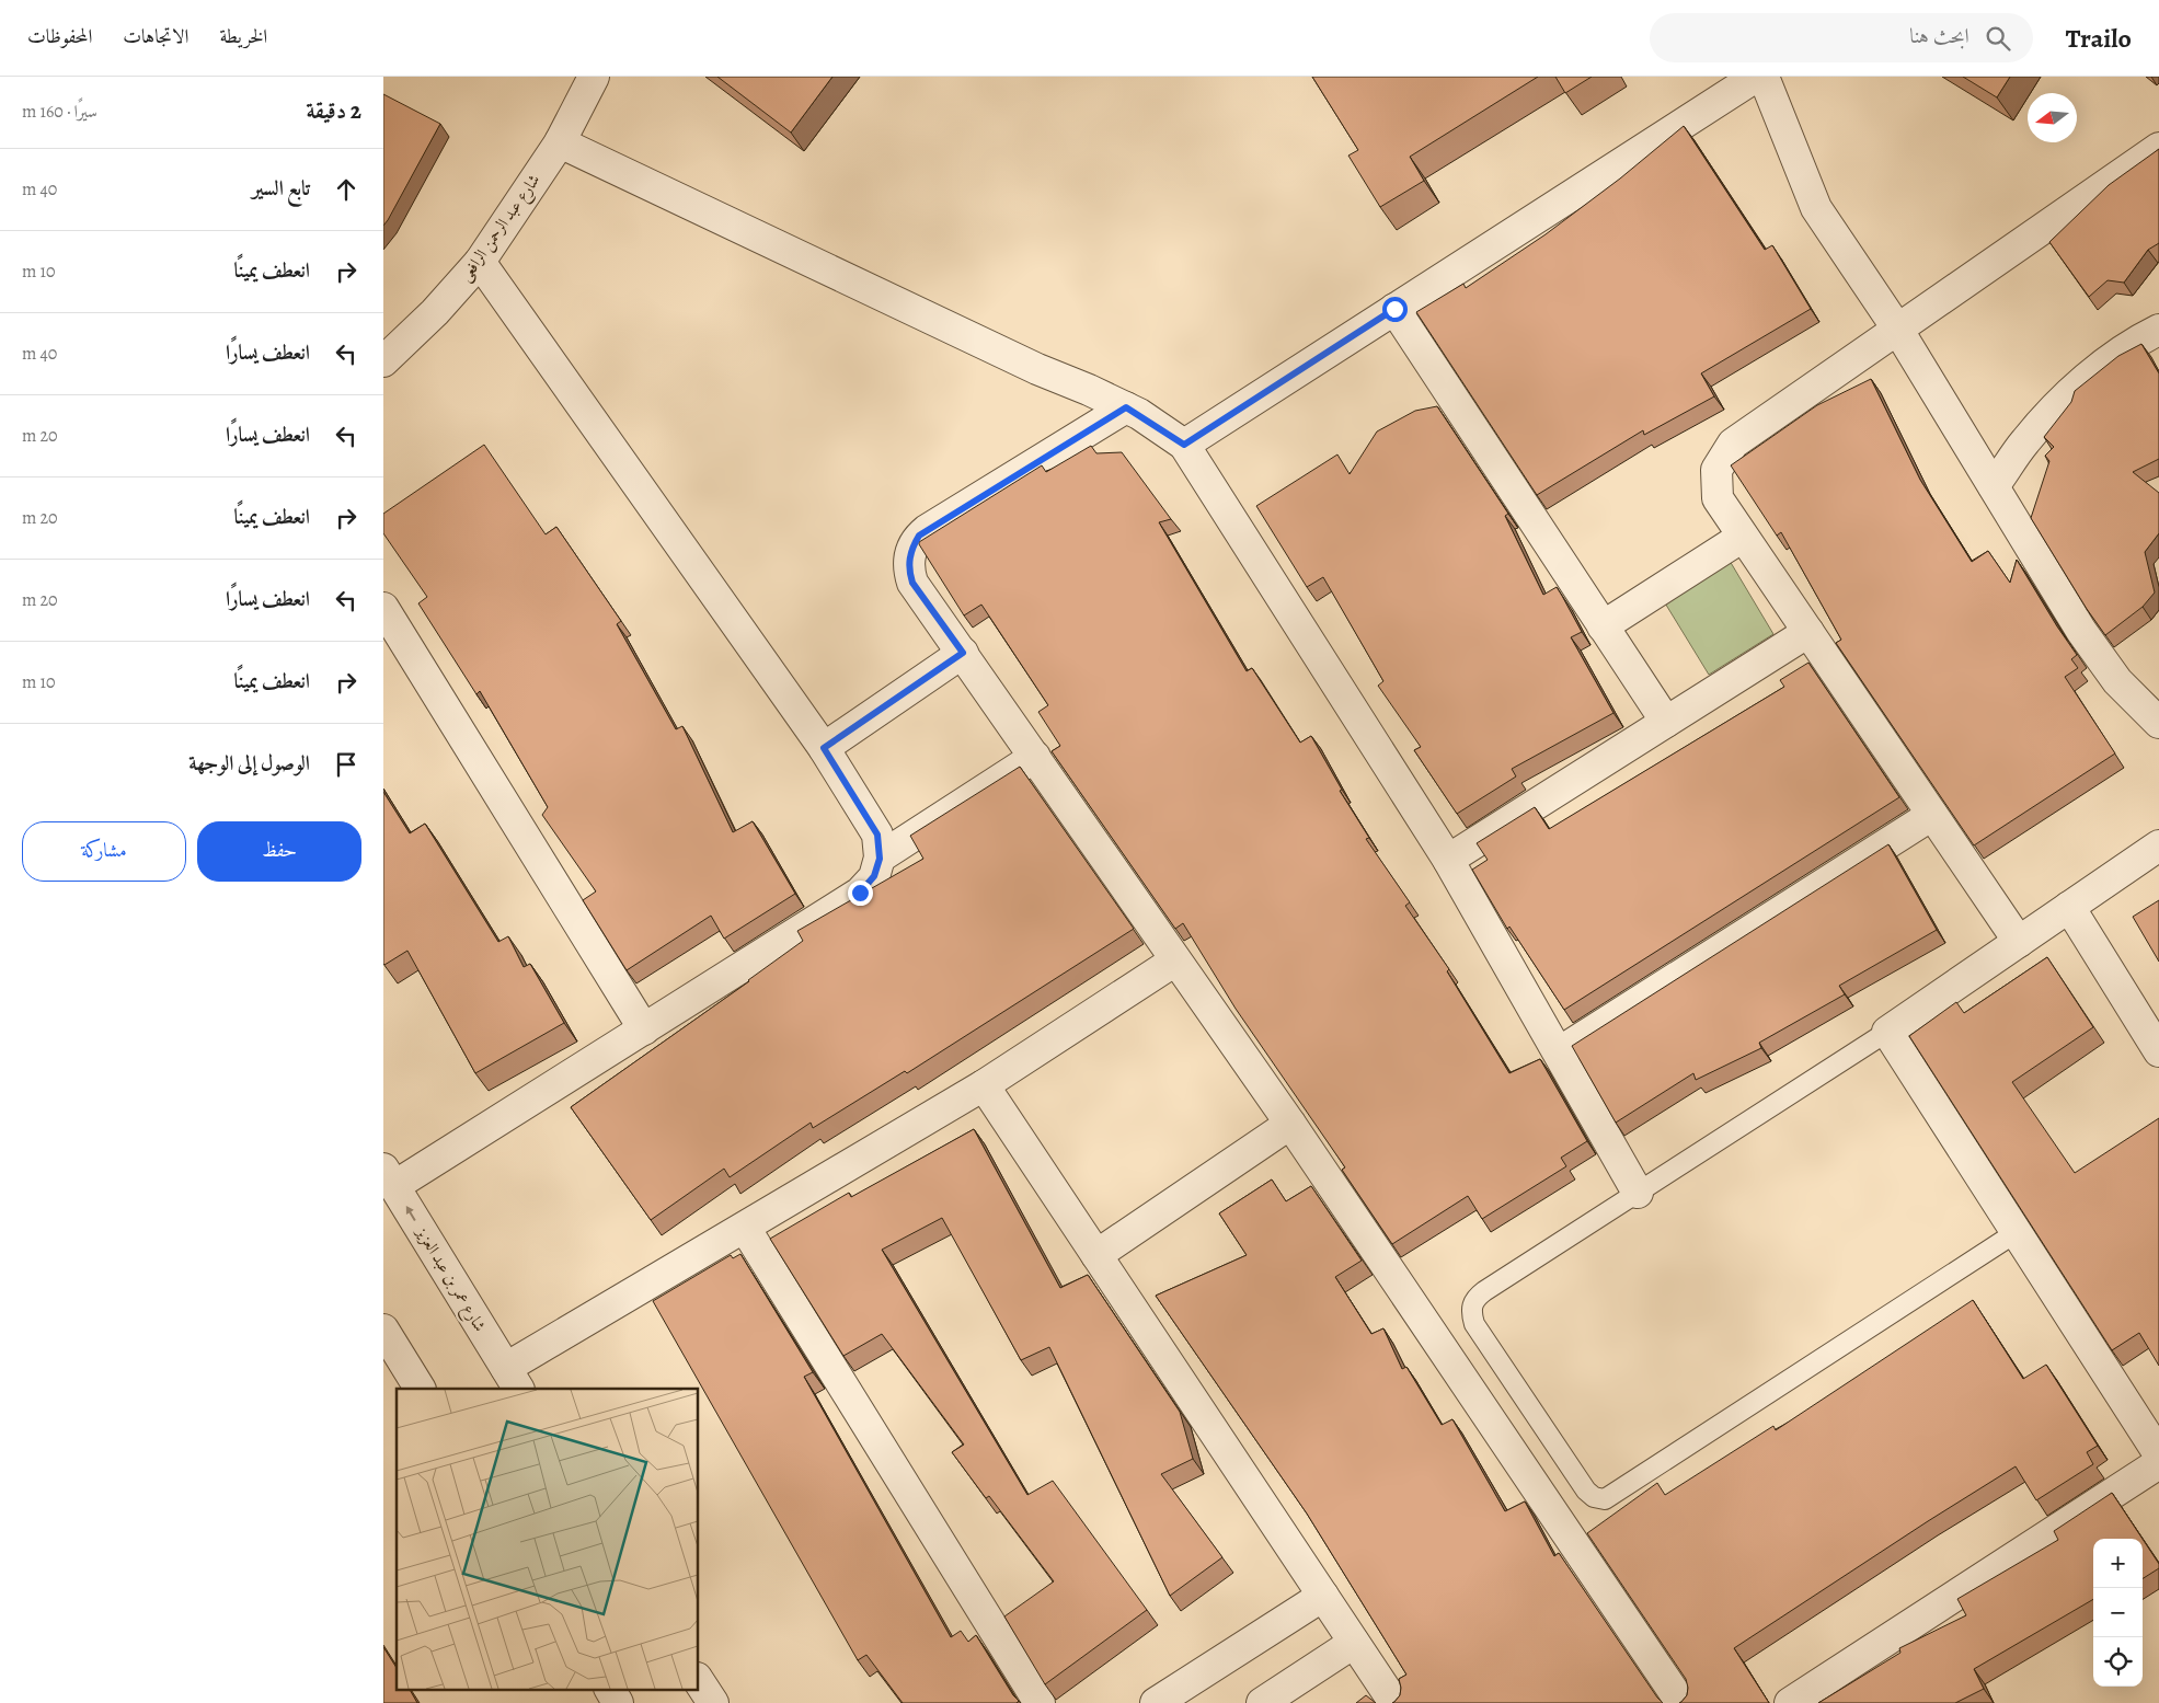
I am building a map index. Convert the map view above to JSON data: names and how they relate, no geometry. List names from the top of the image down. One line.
{"streets":{"street":["شارع عبد الرحمن الرافعى","شارع عمر بن عبد العزيز"]},"one_way":["شارع عمر بن عبد العزيز"],"north":"left","page":{"header":"Trailo","search":"ابحث هنا","nav":["الخريطة","الاتجاهات","المحفوظات"],"heading":["2 دقيقة","سيرًا · 160 m"],"list":[["تابع السير","40 m"],["انعطف يمينًا","10 m"],["انعطف يسارًا","40 m"],["انعطف يسارًا","20 m"],["انعطف يمينًا","20 m"],["انعطف يسارًا","20 m"],["انعطف يمينًا","10 m"],"الوصول إلى الوجهة"],"buttons":["حفظ","مشاركة"],"map_buttons":["+","−"]}}
